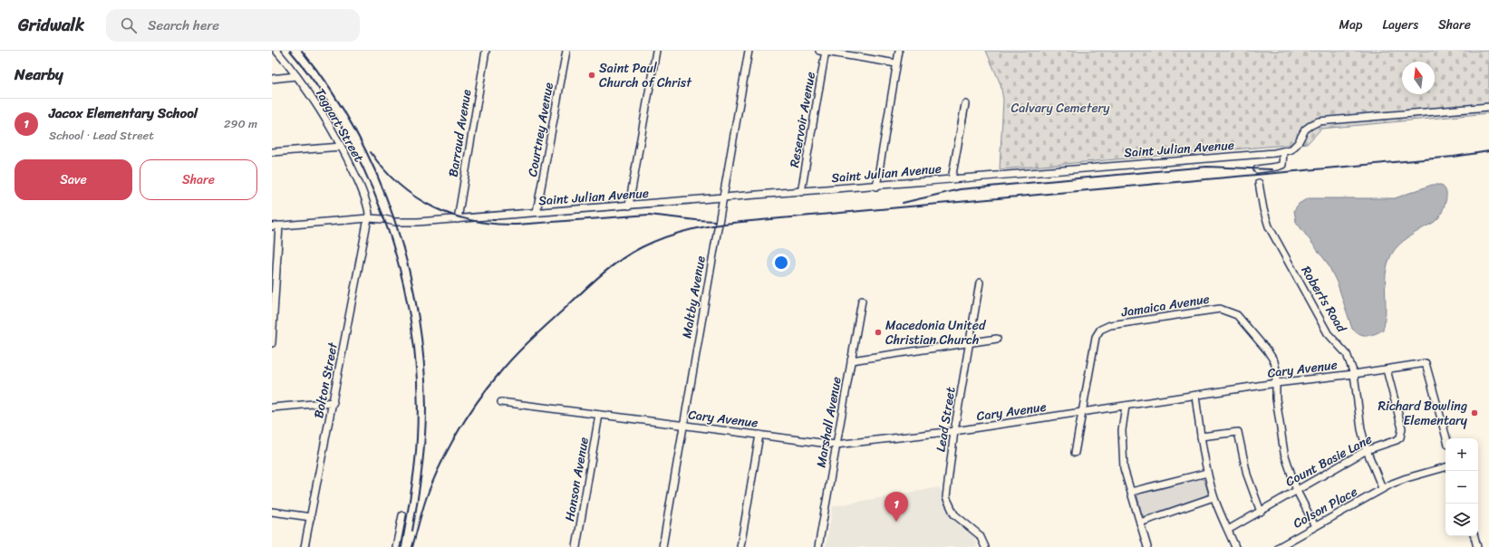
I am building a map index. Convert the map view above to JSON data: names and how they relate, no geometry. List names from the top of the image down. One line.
{"streets":{"street":["Reservoir Avenue","Taggart Street","Courtney Avenue","Barraud Avenue","Saint Julian Avenue","Maltby Avenue","Roberts Road","Jamaica Avenue","Cary Avenue","Bolton Street","Lead Street","Marshall Avenue","Count Basie Lane","Hanson Avenue","Colson Place"]},"crossings":[["Reservoir Avenue","Saint Julian Avenue"],["Taggart Street","Saint Julian Avenue"],["Taggart Street","Bolton Street"],["Courtney Avenue","Saint Julian Avenue"],["Barraud Avenue","Saint Julian Avenue"],["Saint Julian Avenue","Maltby Avenue"],["Saint Julian Avenue","Bolton Street"],["Maltby Avenue","Cary Avenue"],["Roberts Road","Cary Avenue"],["Roberts Road","Count Basie Lane"],["Roberts Road","Colson Place"],["Jamaica Avenue","Cary Avenue"],["Jamaica Avenue","Count Basie Lane"],["Jamaica Avenue","Colson Place"],["Cary Avenue","Lead Street"],["Cary Avenue","Marshall Avenue"],["Cary Avenue","Count Basie Lane"],["Cary Avenue","Hanson Avenue"]],"parks":["Calvary Cemetery"],"places":["Saint Paul Church of Christ","Macedonia United Christian Church","Richard Bowling Elementary"],"north":"top","page":{"header":"Gridwalk","search":"Search here","nav":["Map","Layers","Share"],"heading":"Nearby","list":[{"mark":"1","name":"Jacox Elementary School","note":"School · Lead Street","value":"290 m"}],"buttons":["Save","Share"],"map_buttons":["+","−"],"pins":"1"}}
